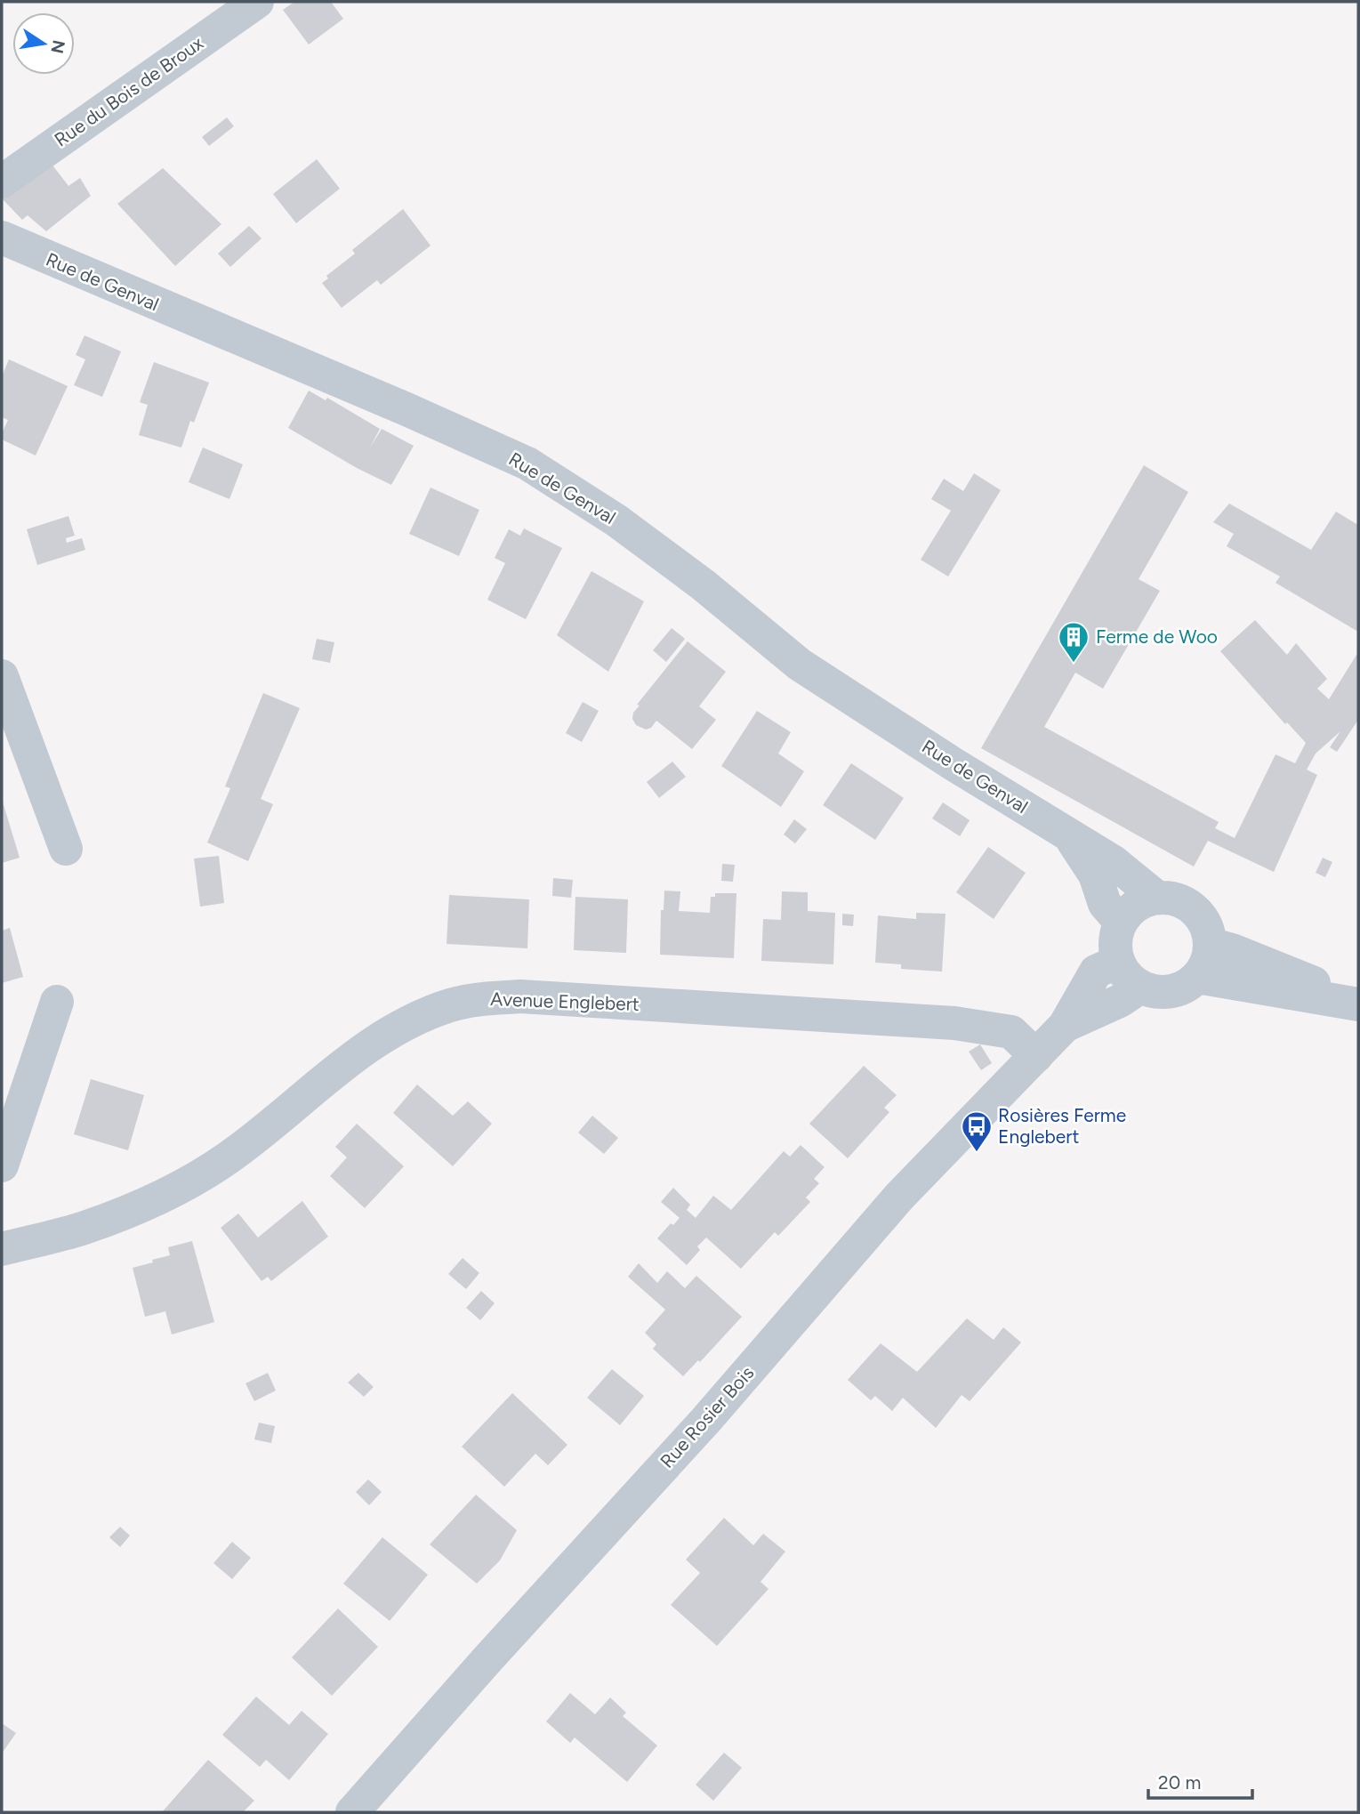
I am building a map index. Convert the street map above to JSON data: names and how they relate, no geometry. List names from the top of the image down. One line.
{"streets":{"street":["Rue du Bois de Broux","Rue de Genval","Avenue Englebert","Rue Rosier Bois"]},"crossings":[["Rue de Genval","Rue Rosier Bois"],["Avenue Englebert","Rue Rosier Bois"]],"places":{"building":["Ferme de Woo"],"bus stop":["Rosières Ferme Englebert"]},"scale_bar":"20 m","north":"right"}
